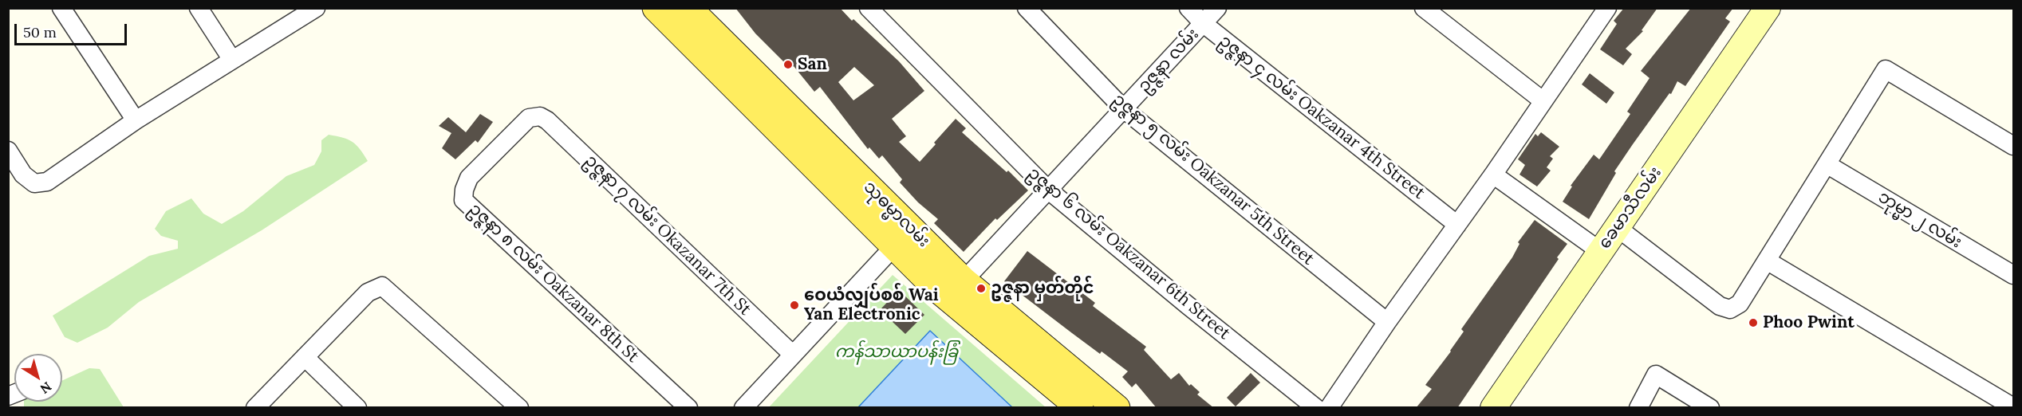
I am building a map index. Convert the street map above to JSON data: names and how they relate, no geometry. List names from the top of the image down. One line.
{"streets":{"main road":["ခေမာသီလမ်း","သုဓမ္မာလမ်း"],"street":["ဥဇ္ဇနာ လမ်း","ဥဇ္ဇနာ ၄ လမ်း Oakzanar 4th Street","ဥဇ္ဇနာ ၅ လမ်း Oakzanar 5th Street","ဘုမ္မာ ၂ လမ်း","ဥဇ္ဇနာ ၇ လမ်း Okazanar 7th St","ဥဇ္ဇနာ ၆ လမ်း Oakzanar 6th Street","ဥဇ္ဇနာ ၈ လမ်း Oakzanar 8th St"]},"crossings":[["ဥဇ္ဇနာ လမ်း","ဥဇ္ဇနာ ၄ လမ်း Oakzanar 4th Street"],["ဥဇ္ဇနာ လမ်း","ဥဇ္ဇနာ ၅ လမ်း Oakzanar 5th Street"],["ဥဇ္ဇနာ လမ်း","သုဓမ္မာလမ်း"],["ဥဇ္ဇနာ လမ်း","ဥဇ္ဇနာ ၆ လမ်း Oakzanar 6th Street"],["ဥဇ္ဇနာ ၇ လမ်း Okazanar 7th St","ဥဇ္ဇနာ ၈ လမ်း Oakzanar 8th St"]],"parks":["ကန်သာယာပန်းခြံ"],"places":["San","ဥဇ္ဇနာ မှတ်တိုင်","ဝေယံလျှပ်စစ် Wai Yan Electronic","Phoo Pwint"],"scale_bar":"50 m","north":"bottom right"}
